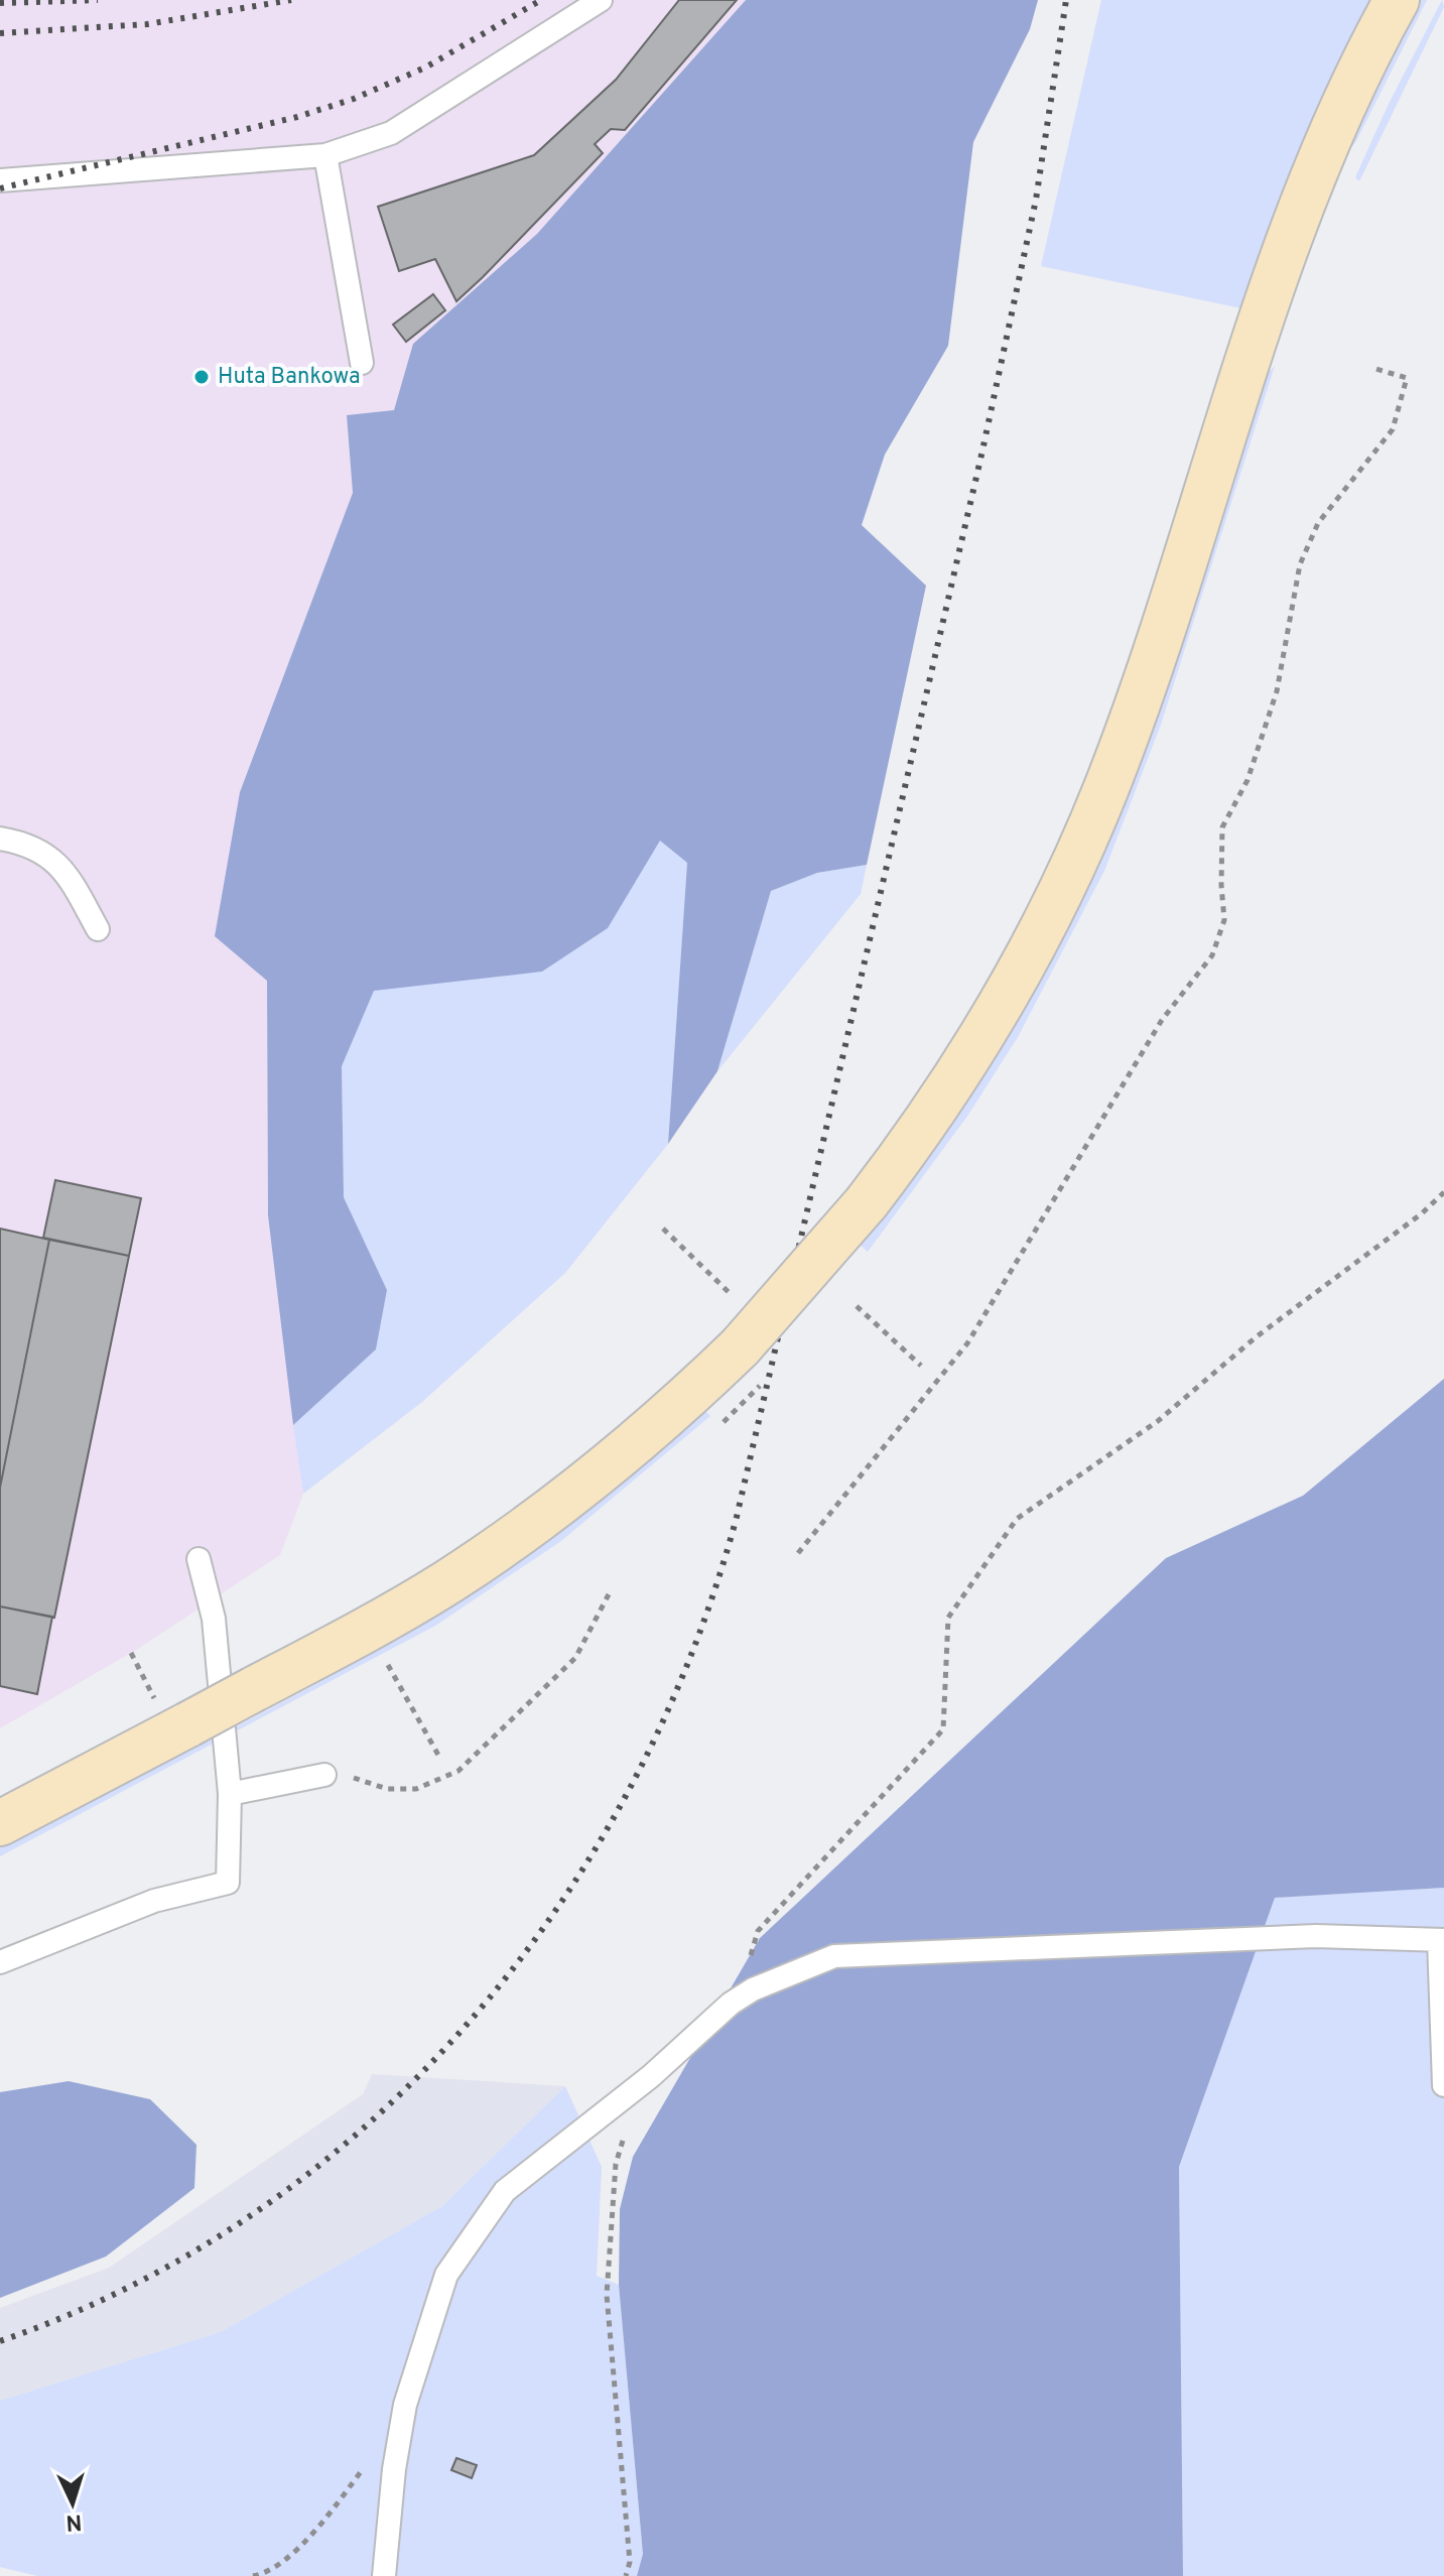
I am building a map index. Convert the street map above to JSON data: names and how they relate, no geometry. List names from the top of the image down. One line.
{"places":["Huta Bankowa"],"north":"bottom"}
